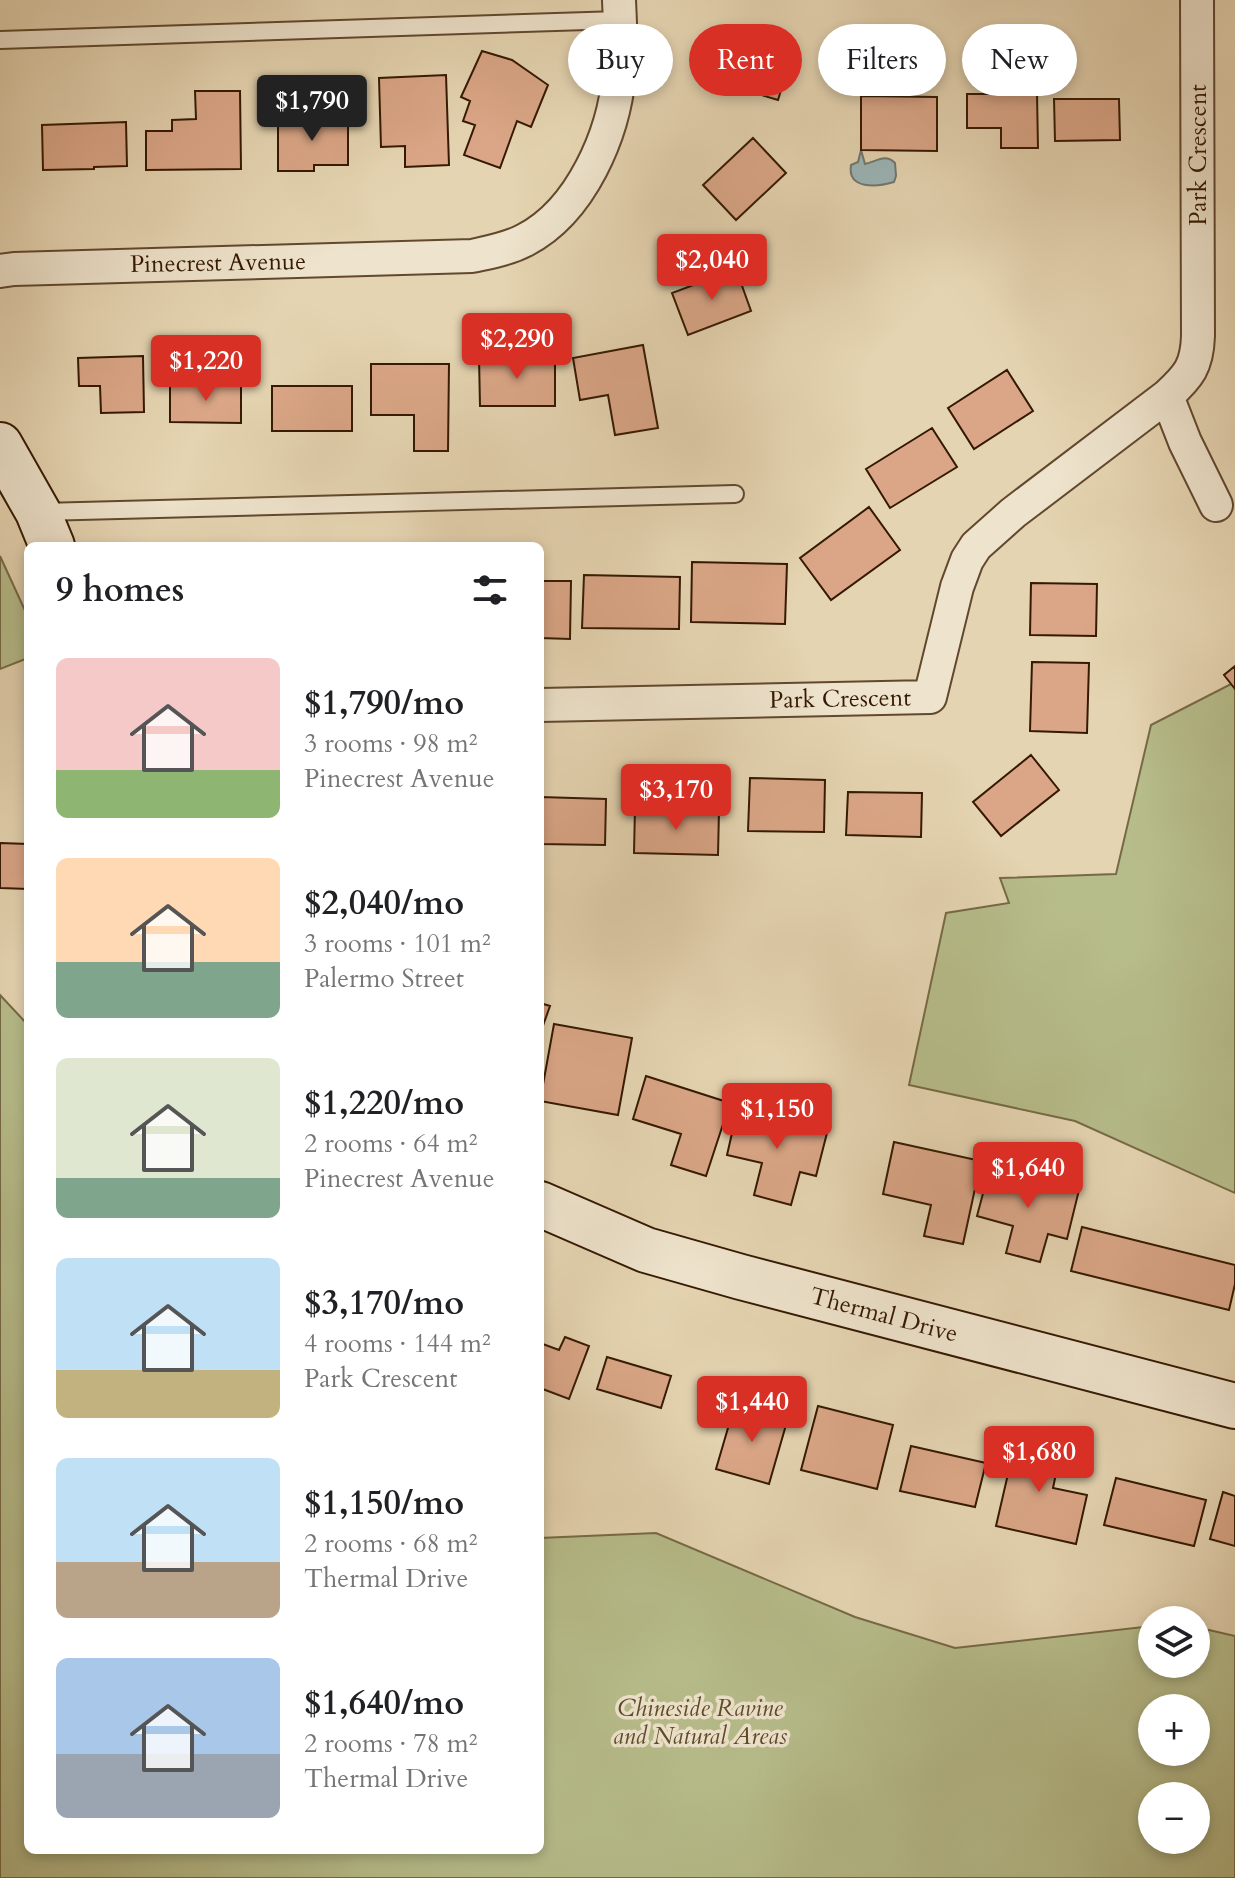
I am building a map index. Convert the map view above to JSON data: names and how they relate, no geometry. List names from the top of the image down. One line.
{"streets":{"street":["Park Crescent","Pinecrest Avenue","Thermal Drive"]},"parks":["Chineside Ravine and Natural Areas"],"page":{"chip":["Buy","Rent","Filters","New"],"price":["$1,790","$2,040","$2,290","$1,220","$3,170","$1,150","$1,640","$1,440","$1,680"],"heading":"9 homes","list":[{"name":"$1,790/mo","note":"3 rooms · 98 m² · Pinecrest Avenue"},{"name":"$2,040/mo","note":"3 rooms · 101 m² · Palermo Street"},{"name":"$1,220/mo","note":"2 rooms · 64 m² · Pinecrest Avenue"},{"name":"$3,170/mo","note":"4 rooms · 144 m² · Park Crescent"},{"name":"$1,150/mo","note":"2 rooms · 68 m² · Thermal Drive"},{"name":"$1,640/mo","note":"2 rooms · 78 m² · Thermal Drive"}],"map_buttons":["+","−"]}}
